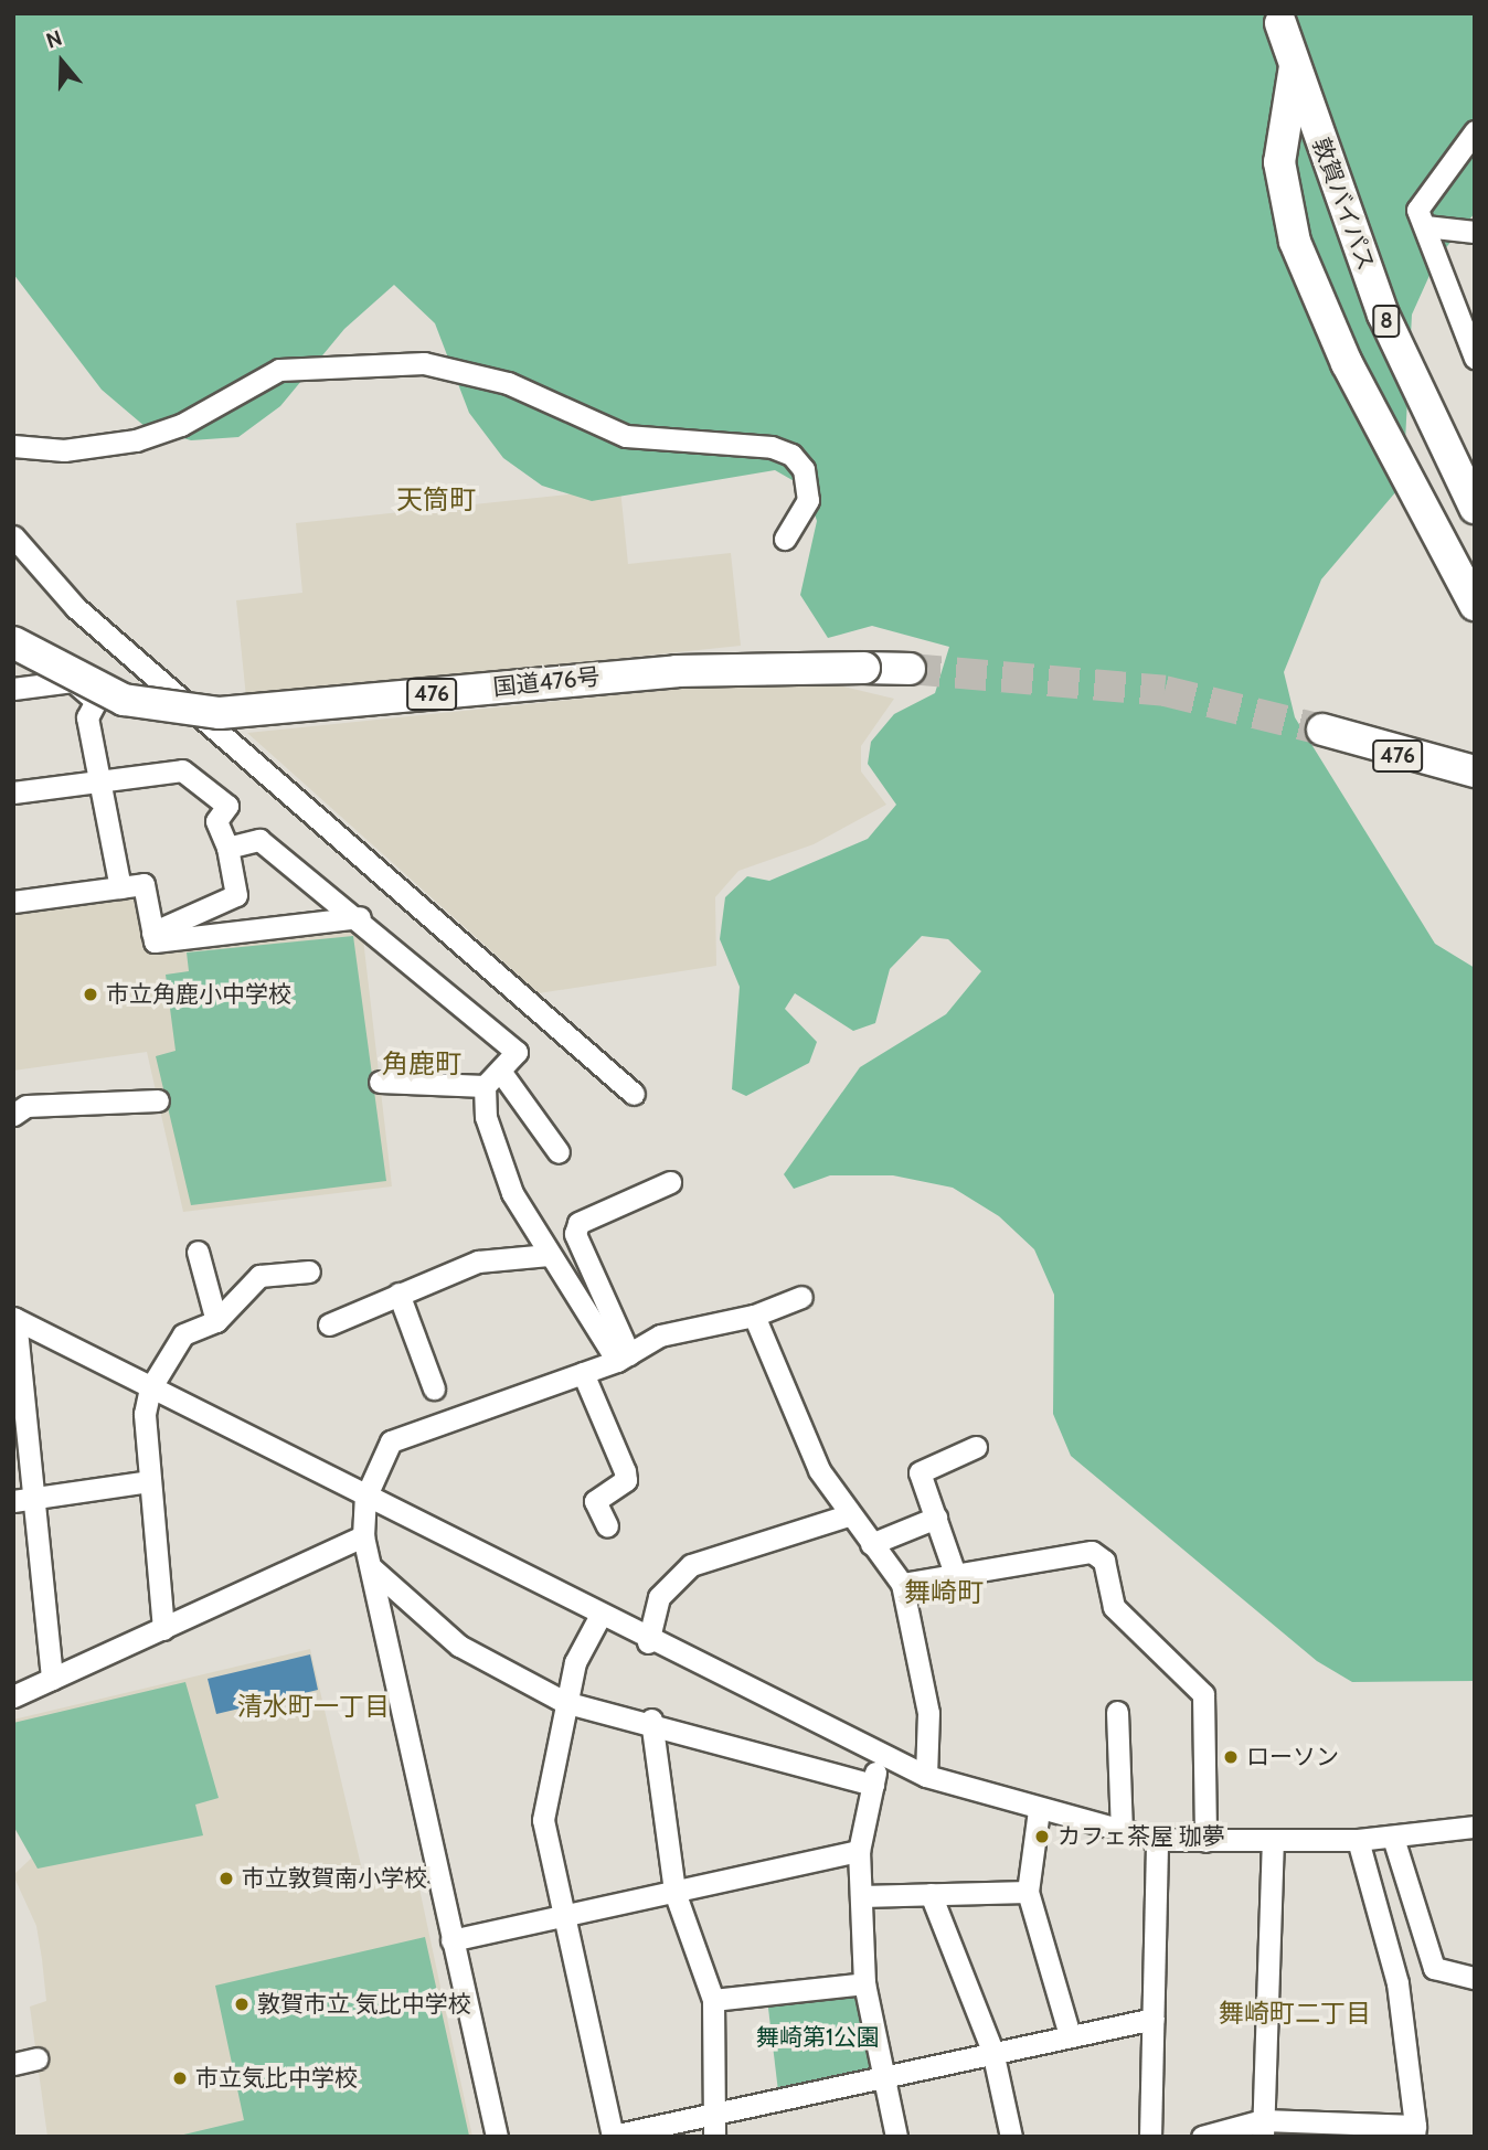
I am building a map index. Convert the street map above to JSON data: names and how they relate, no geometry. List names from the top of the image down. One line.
{"streets":{"highway":["敦賀バイパス","8","国道476号","476"]},"districts":["天筒町","角鹿町","舞崎町","清水町一丁目","舞崎町二丁目"],"parks":["舞崎第1公園"],"places":["市立角鹿小中学校","ローソン","カフェ茶屋 珈夢","市立敦賀南小学校","敦賀市立 気比中学校","市立気比中学校"],"north":"top"}
